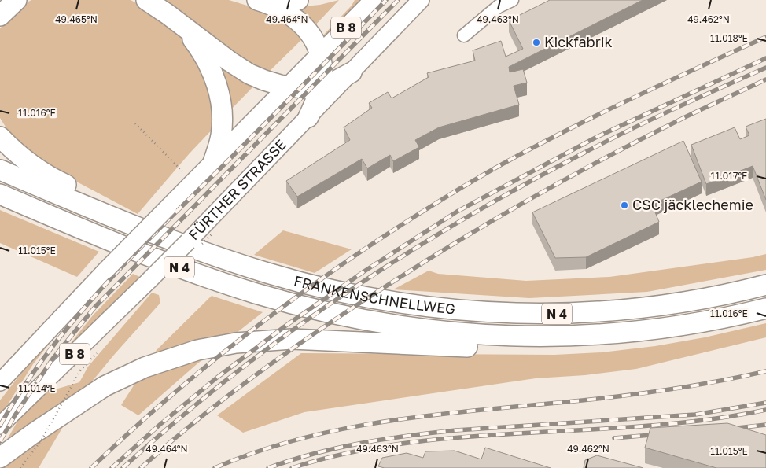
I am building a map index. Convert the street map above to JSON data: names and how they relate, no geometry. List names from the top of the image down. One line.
{"streets":{"highway":["N 4","FRANKENSCHNELLWEG"],"main road":["B 8","FÜRTHER STRASSE"]},"places":["Kickfabrik","CSC jäcklechemie"],"coordinates":["49.465°N","49.463°N","49.464°N","49.462°N","11.018°E","11.016°E","11.017°E","11.015°E","11.014°E"]}
